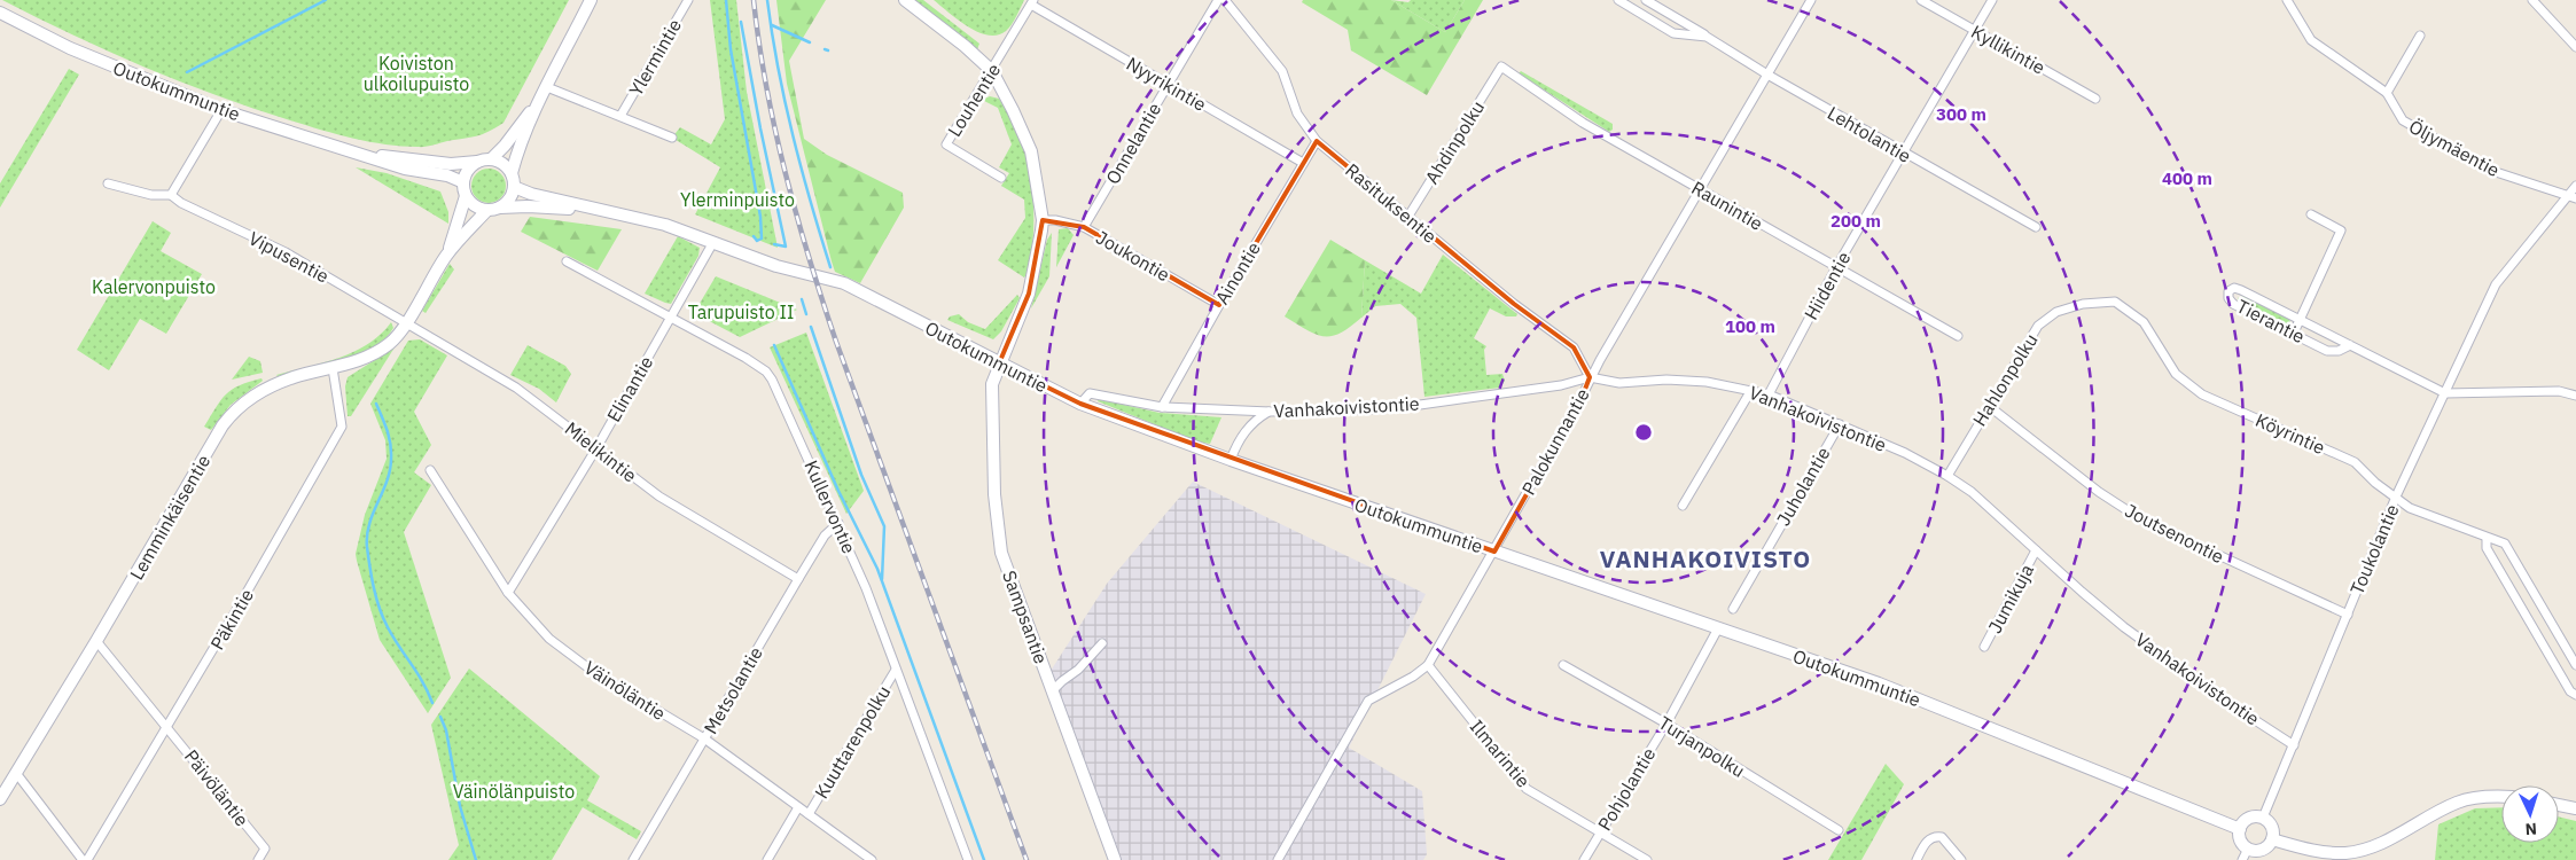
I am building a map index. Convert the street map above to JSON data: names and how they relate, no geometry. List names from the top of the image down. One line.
{"streets":{"main road":["Outokummuntie","Lemminkäisentie","Sampsantie"],"street":["Kyllikintie","Ylermintie","Nyyrikintie","Louhentie","Lehtolantie","Ahdinpolku","Onnelantie","Öljymäentie","Rasituksentie","Raunintie","Joukontie","Vipusentie","Ainontie","Hiidentie","Tierantie","Hahlonpolku","Elinantie","Vanhakoivistontie","Köyrintie","Palokunnantie","Mielikintie","Juholantie","Kullervontie","Joutsenontie","Toukolantie","Jumikuja","Päkintie","Väinöläntie","Metsolantie","Kuuttarenpolku","Turjanpolku","Ilmarintie","Päivöläntie","Pohjolantie"]},"crossings":[["Kyllikintie","Hiidentie"],["Nyyrikintie","Louhentie"],["Nyyrikintie","Onnelantie"],["Nyyrikintie","Ainontie"],["Outokummuntie","Elinantie"],["Outokummuntie","Vanhakoivistontie"],["Outokummuntie","Palokunnantie"],["Outokummuntie","Toukolantie"],["Outokummuntie","Sampsantie"],["Outokummuntie","Pohjolantie"],["Lehtolantie","Hiidentie"],["Lehtolantie","Palokunnantie"],["Ahdinpolku","Rasituksentie"],["Ahdinpolku","Raunintie"],["Onnelantie","Joukontie"],["Öljymäentie","Toukolantie"],["Rasituksentie","Ainontie"],["Rasituksentie","Vanhakoivistontie"],["Rasituksentie","Palokunnantie"],["Raunintie","Hiidentie"],["Raunintie","Palokunnantie"],["Joukontie","Ainontie"],["Joukontie","Sampsantie"],["Vipusentie","Mielikintie"],["Vipusentie","Lemminkäisentie"],["Ainontie","Vanhakoivistontie"],["Hiidentie","Vanhakoivistontie"],["Tierantie","Toukolantie"],["Hahlonpolku","Vanhakoivistontie"],["Hahlonpolku","Köyrintie"],["Hahlonpolku","Joutsenontie"],["Elinantie","Mielikintie"],["Elinantie","Kullervontie"],["Elinantie","Väinöläntie"],["Vanhakoivistontie","Palokunnantie"],["Vanhakoivistontie","Juholantie"],["Vanhakoivistontie","Toukolantie"],["Vanhakoivistontie","Jumikuja"],["Köyrintie","Toukolantie"],["Palokunnantie","Ilmarintie"],["Mielikintie","Lemminkäisentie"],["Mielikintie","Metsolantie"],["Kullervontie","Metsolantie"],["Kullervontie","Kuuttarenpolku"],["Lemminkäisentie","Päkintie"],["Lemminkäisentie","Päivöläntie"],["Joutsenontie","Toukolantie"],["Päkintie","Päivöläntie"],["Väinöläntie","Metsolantie"],["Väinöläntie","Kuuttarenpolku"],["Turjanpolku","Pohjolantie"],["Ilmarintie","Pohjolantie"]],"districts":["VANHAKOIVISTO"],"parks":["Koiviston ulkoilupuisto","Ylerminpuisto","Kalervonpuisto","Tarupuisto II","Väinölänpuisto"],"north":"bottom","rings":["300 m","400 m","200 m","100 m"]}
